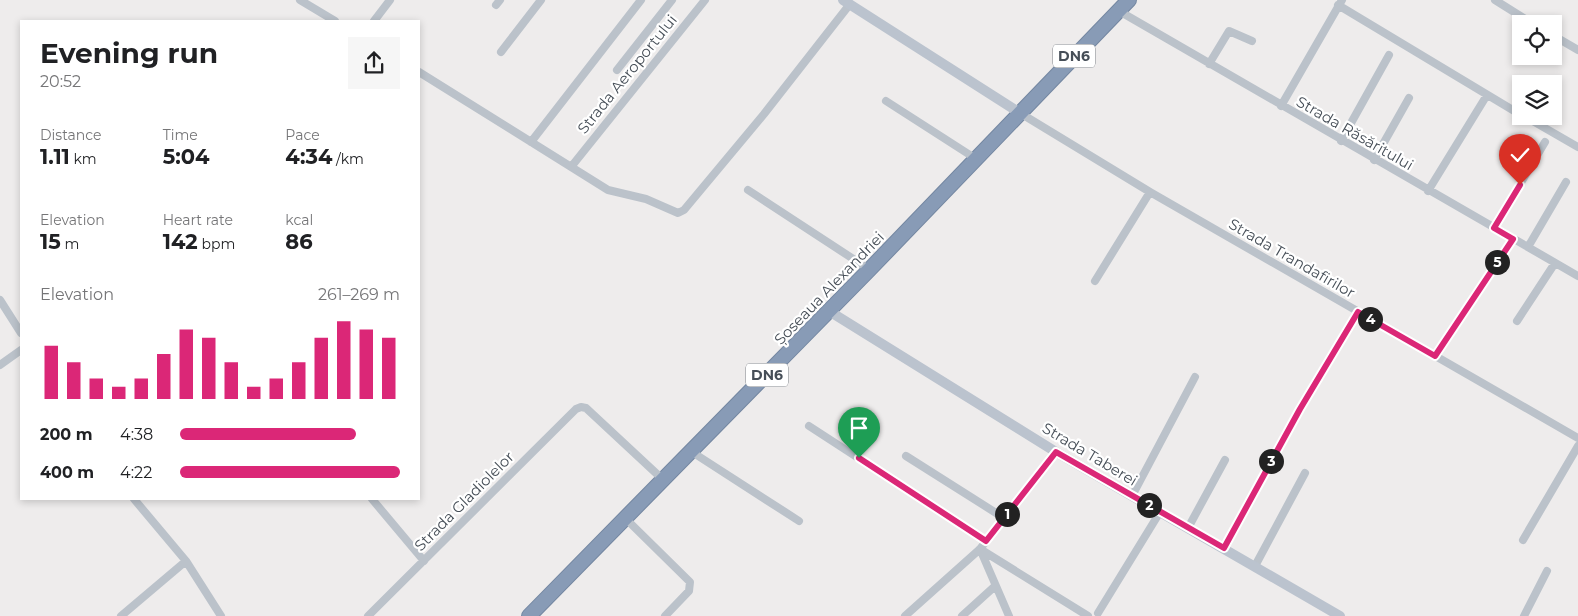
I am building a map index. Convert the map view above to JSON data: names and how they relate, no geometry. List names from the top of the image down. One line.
{"streets":{"highway":["DN6","Șoseaua Alexandriei"],"street":["Strada Aeroportului","Strada Răsăritului","Strada Trandafirilor","Strada Taberei","Strada Gladiolelor"]},"crossings":[["Strada Răsăritului","Șoseaua Alexandriei"],["Strada Trandafirilor","Șoseaua Alexandriei"],["Șoseaua Alexandriei","Strada Taberei"],["Șoseaua Alexandriei","Strada Gladiolelor"]],"page":{"heading":["Evening run","20:52"],"stats":[["Distance","1.11 km"],["Time","5:04"],["Pace","4:34 /km"],["Elevation","15 m"],["Heart rate","142 bpm"],["kcal","86"]],"pins":["5","4","3","2","1"],"chart":["Elevation","261–269 m"],"list":[{"name":"200 m","note":"4:38"},{"name":"400 m","note":"4:22"}]}}
